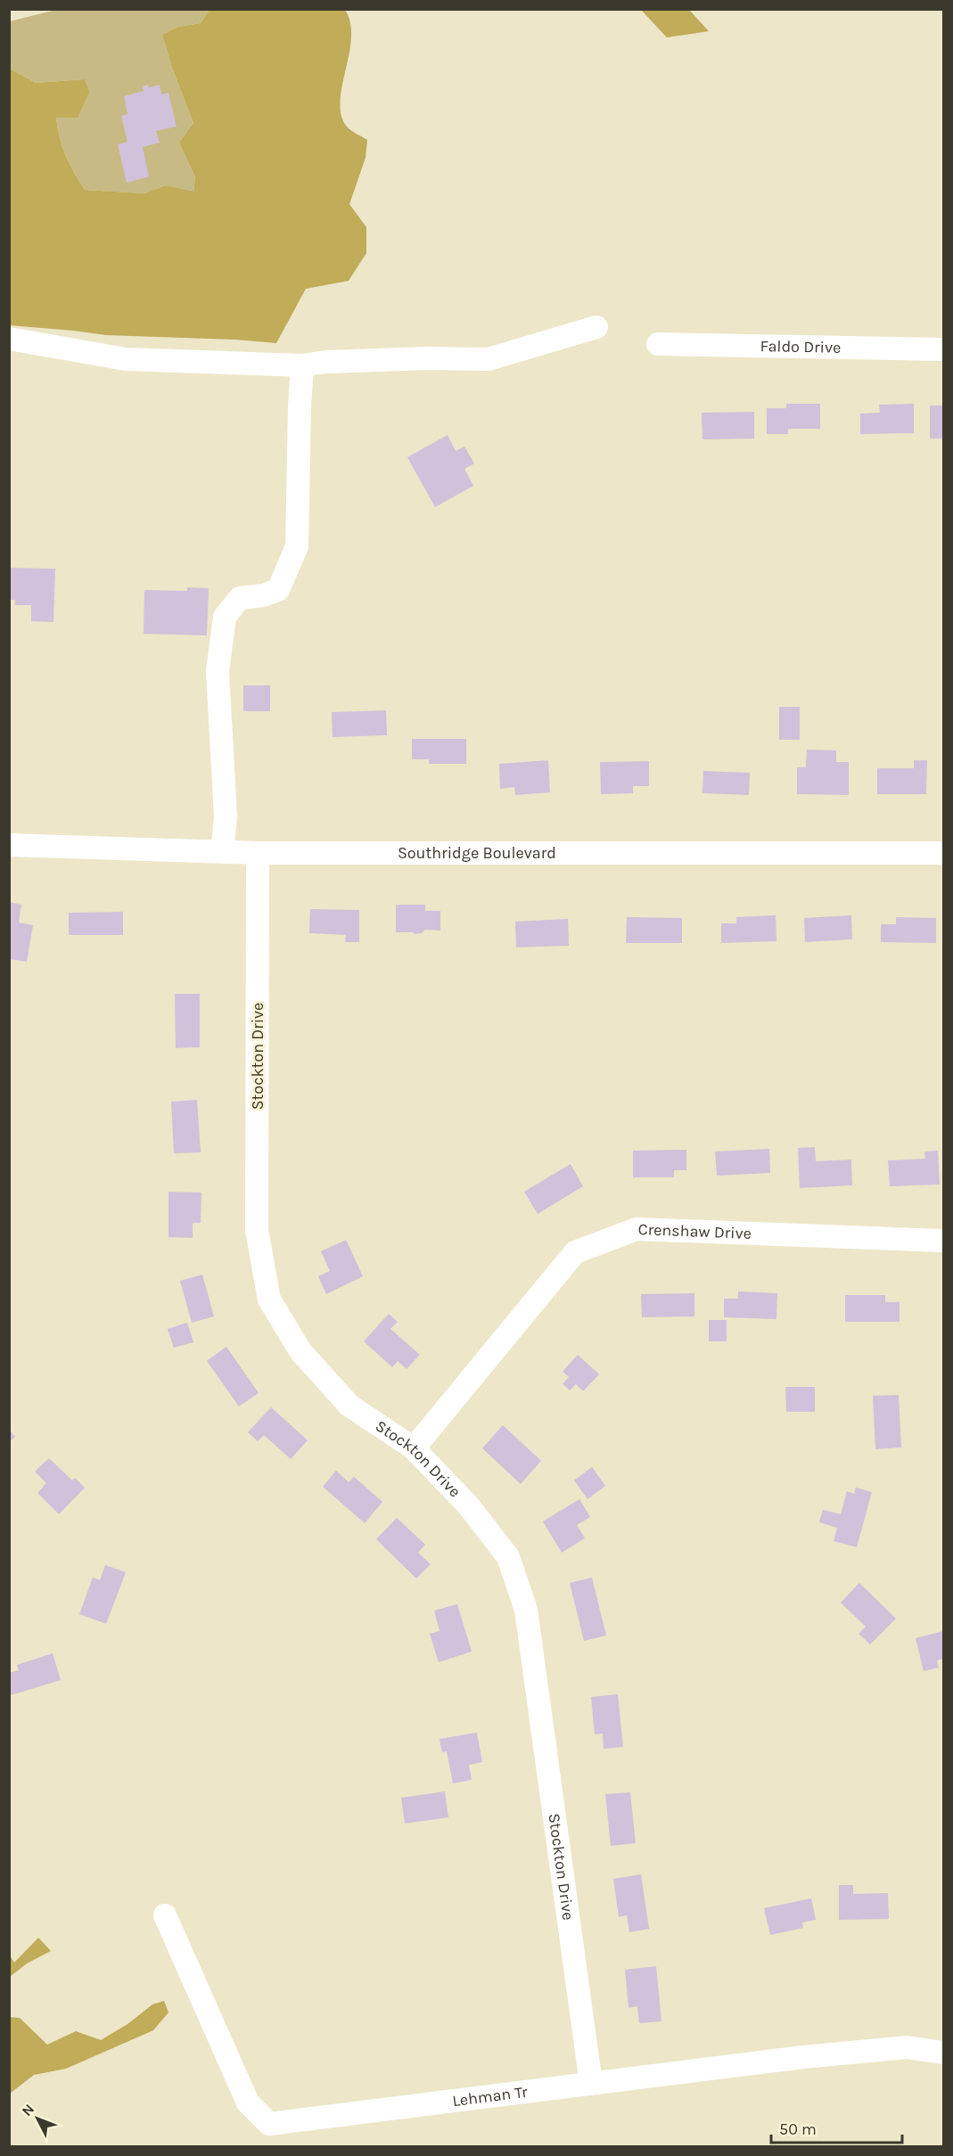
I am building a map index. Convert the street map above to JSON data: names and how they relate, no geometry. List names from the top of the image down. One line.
{"streets":{"street":["Faldo Drive","Southridge Boulevard","Stockton Drive","Crenshaw Drive","Lehman Tr"]},"crossings":[["Southridge Boulevard","Stockton Drive"],["Stockton Drive","Crenshaw Drive"],["Stockton Drive","Lehman Tr"]],"scale_bar":"50 m","north":"top left"}
